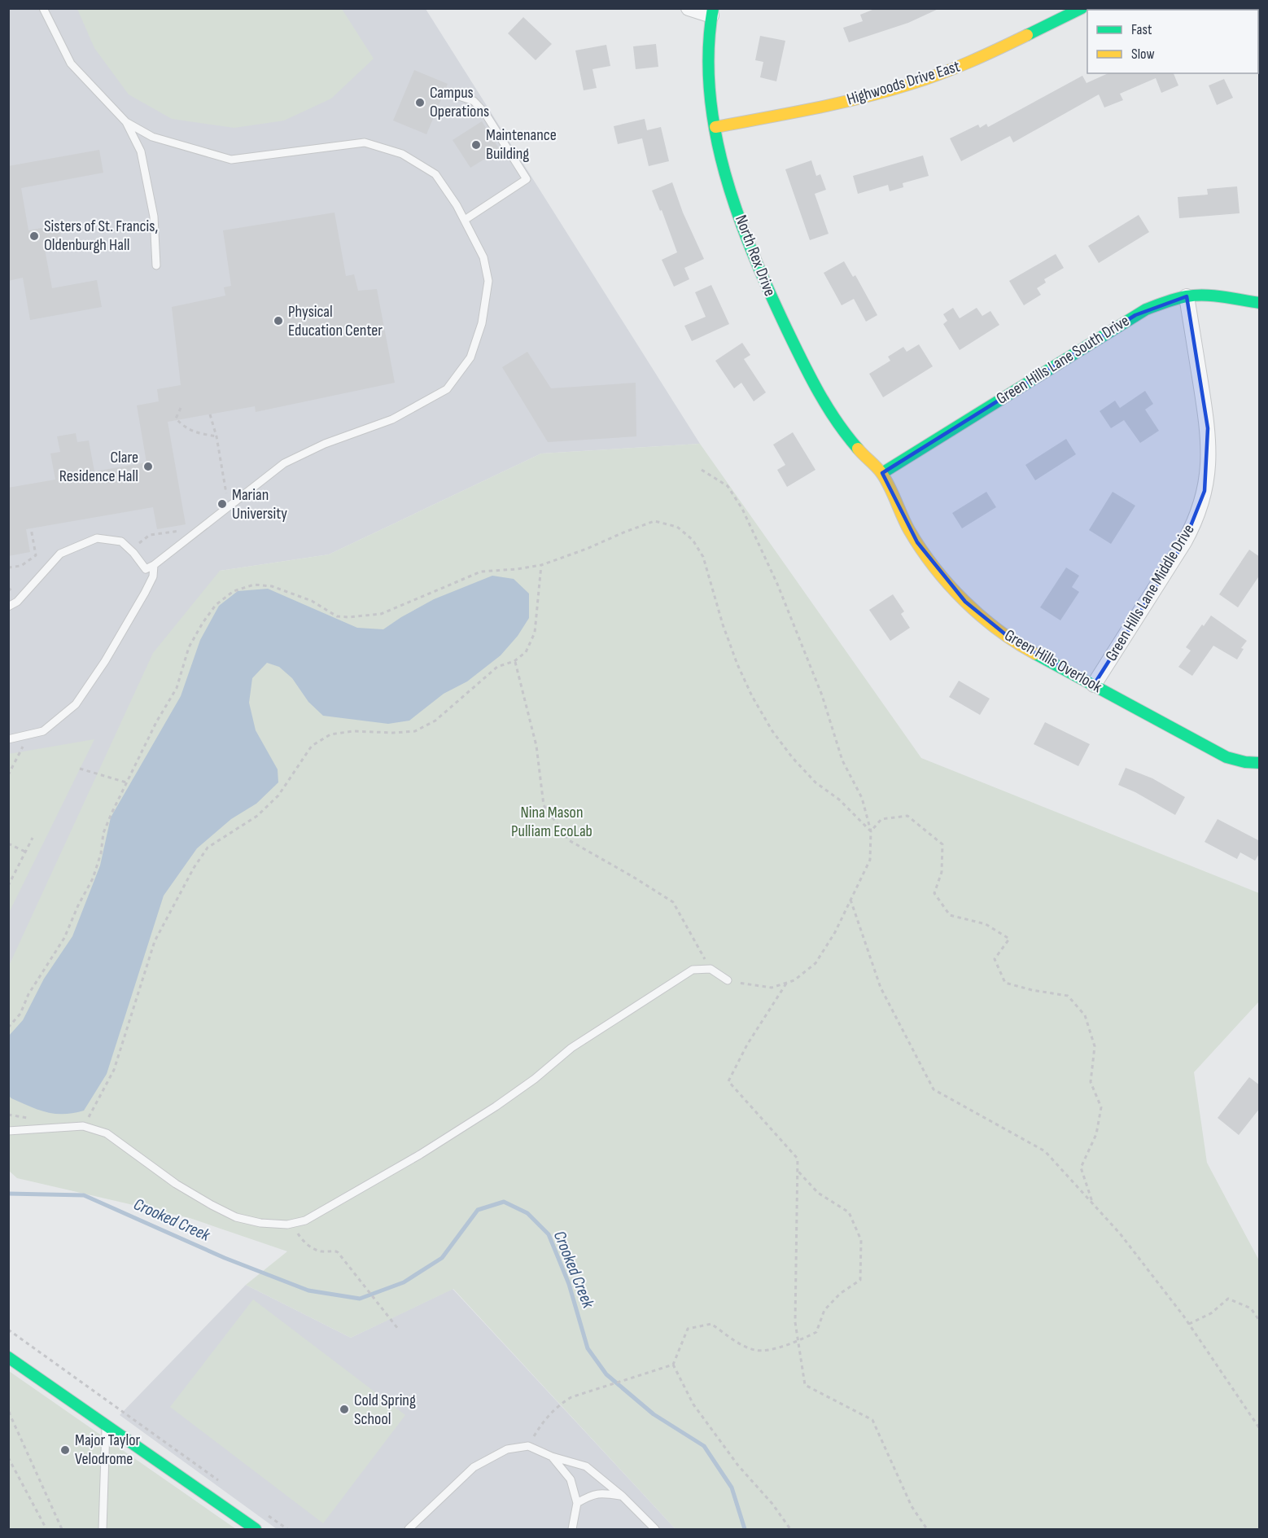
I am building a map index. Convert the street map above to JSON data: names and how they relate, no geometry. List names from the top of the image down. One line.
{"streets":{"street":["Highwoods Drive East","North Rex Drive","Green Hills Lane South Drive","Green Hills Lane Middle Drive","Green Hills Overlook"]},"crossings":[["Highwoods Drive East","North Rex Drive"],["North Rex Drive","Green Hills Lane South Drive"],["North Rex Drive","Green Hills Overlook"],["Green Hills Lane South Drive","Green Hills Lane Middle Drive"],["Green Hills Lane South Drive","Green Hills Overlook"],["Green Hills Lane Middle Drive","Green Hills Overlook"]],"water":["Crooked Creek"],"parks":["Nina Mason Pulliam EcoLab"],"places":["Campus Operations","Maintenance Building","Sisters of St. Francis, Oldenburgh Hall","Physical Education Center","Clare Residence Hall","Marian University","Cold Spring School","Major Taylor Velodrome"],"legend":["Fast","Slow"]}
